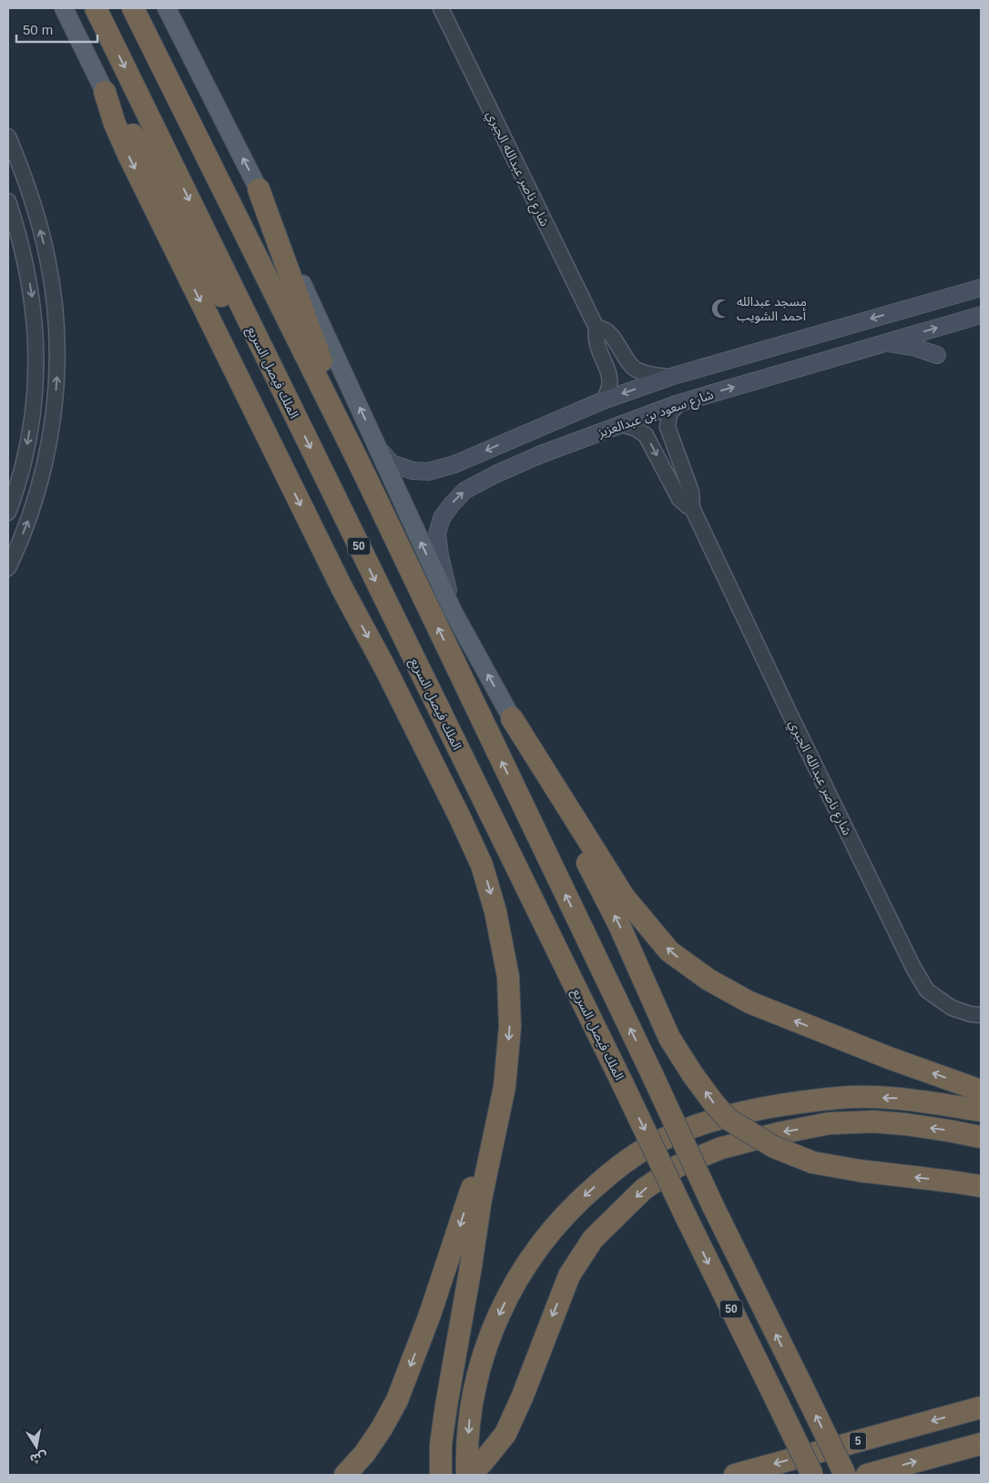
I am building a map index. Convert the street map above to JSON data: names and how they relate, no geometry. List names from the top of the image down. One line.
{"streets":{"highway":["الملك فيصل السريع","50","5"],"main road":["شارع سعود بن عبدالعزيز"],"street":["شارع ناصر عبدالله الجبري"]},"crossings":[["شارع ناصر عبدالله الجبري","شارع سعود بن عبدالعزيز"]],"places":{"mosque":["مسجد عبدالله أحمد الشويب"]},"scale_bar":"50 m","north":"bottom"}
